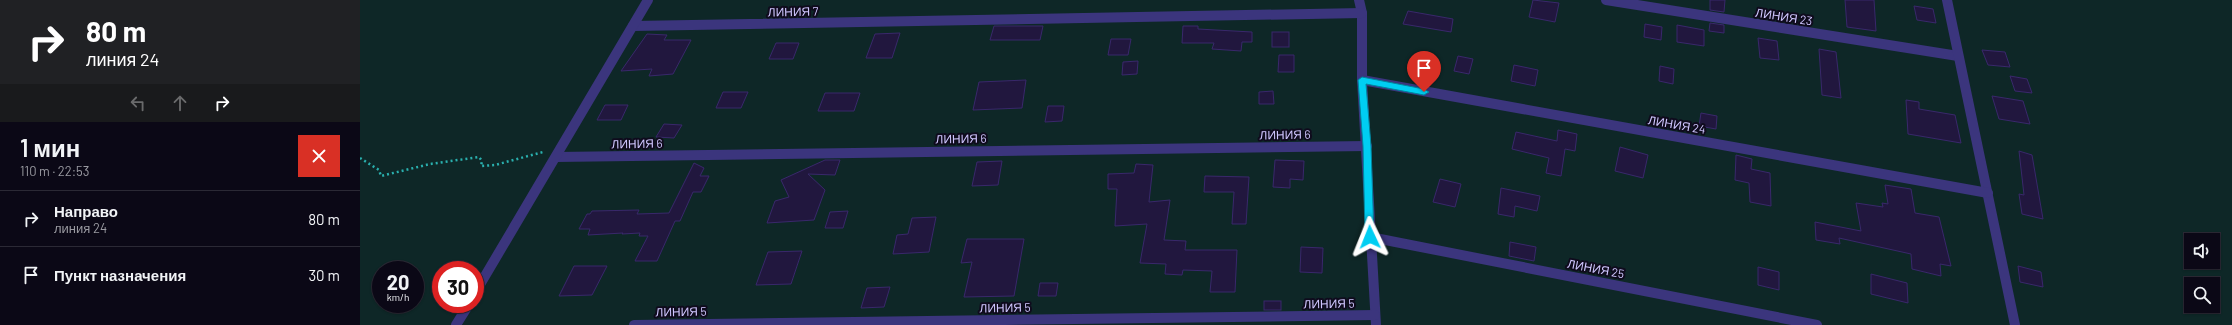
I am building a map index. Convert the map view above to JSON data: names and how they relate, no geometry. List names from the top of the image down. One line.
{"streets":{"street":["ЛИНИЯ 7","ЛИНИЯ 23","ЛИНИЯ 24","ЛИНИЯ 6","ЛИНИЯ 25","ЛИНИЯ 5"]},"page":{"turn":["80 m","линия 24"],"heading":["1 мин","110 m · 22:53"],"list":[{"name":"Направо","note":"линия 24","value":"80 m"},{"name":"Пункт назначения","value":"30 m"}],"speed":"20 km/h","limit":"30"}}
